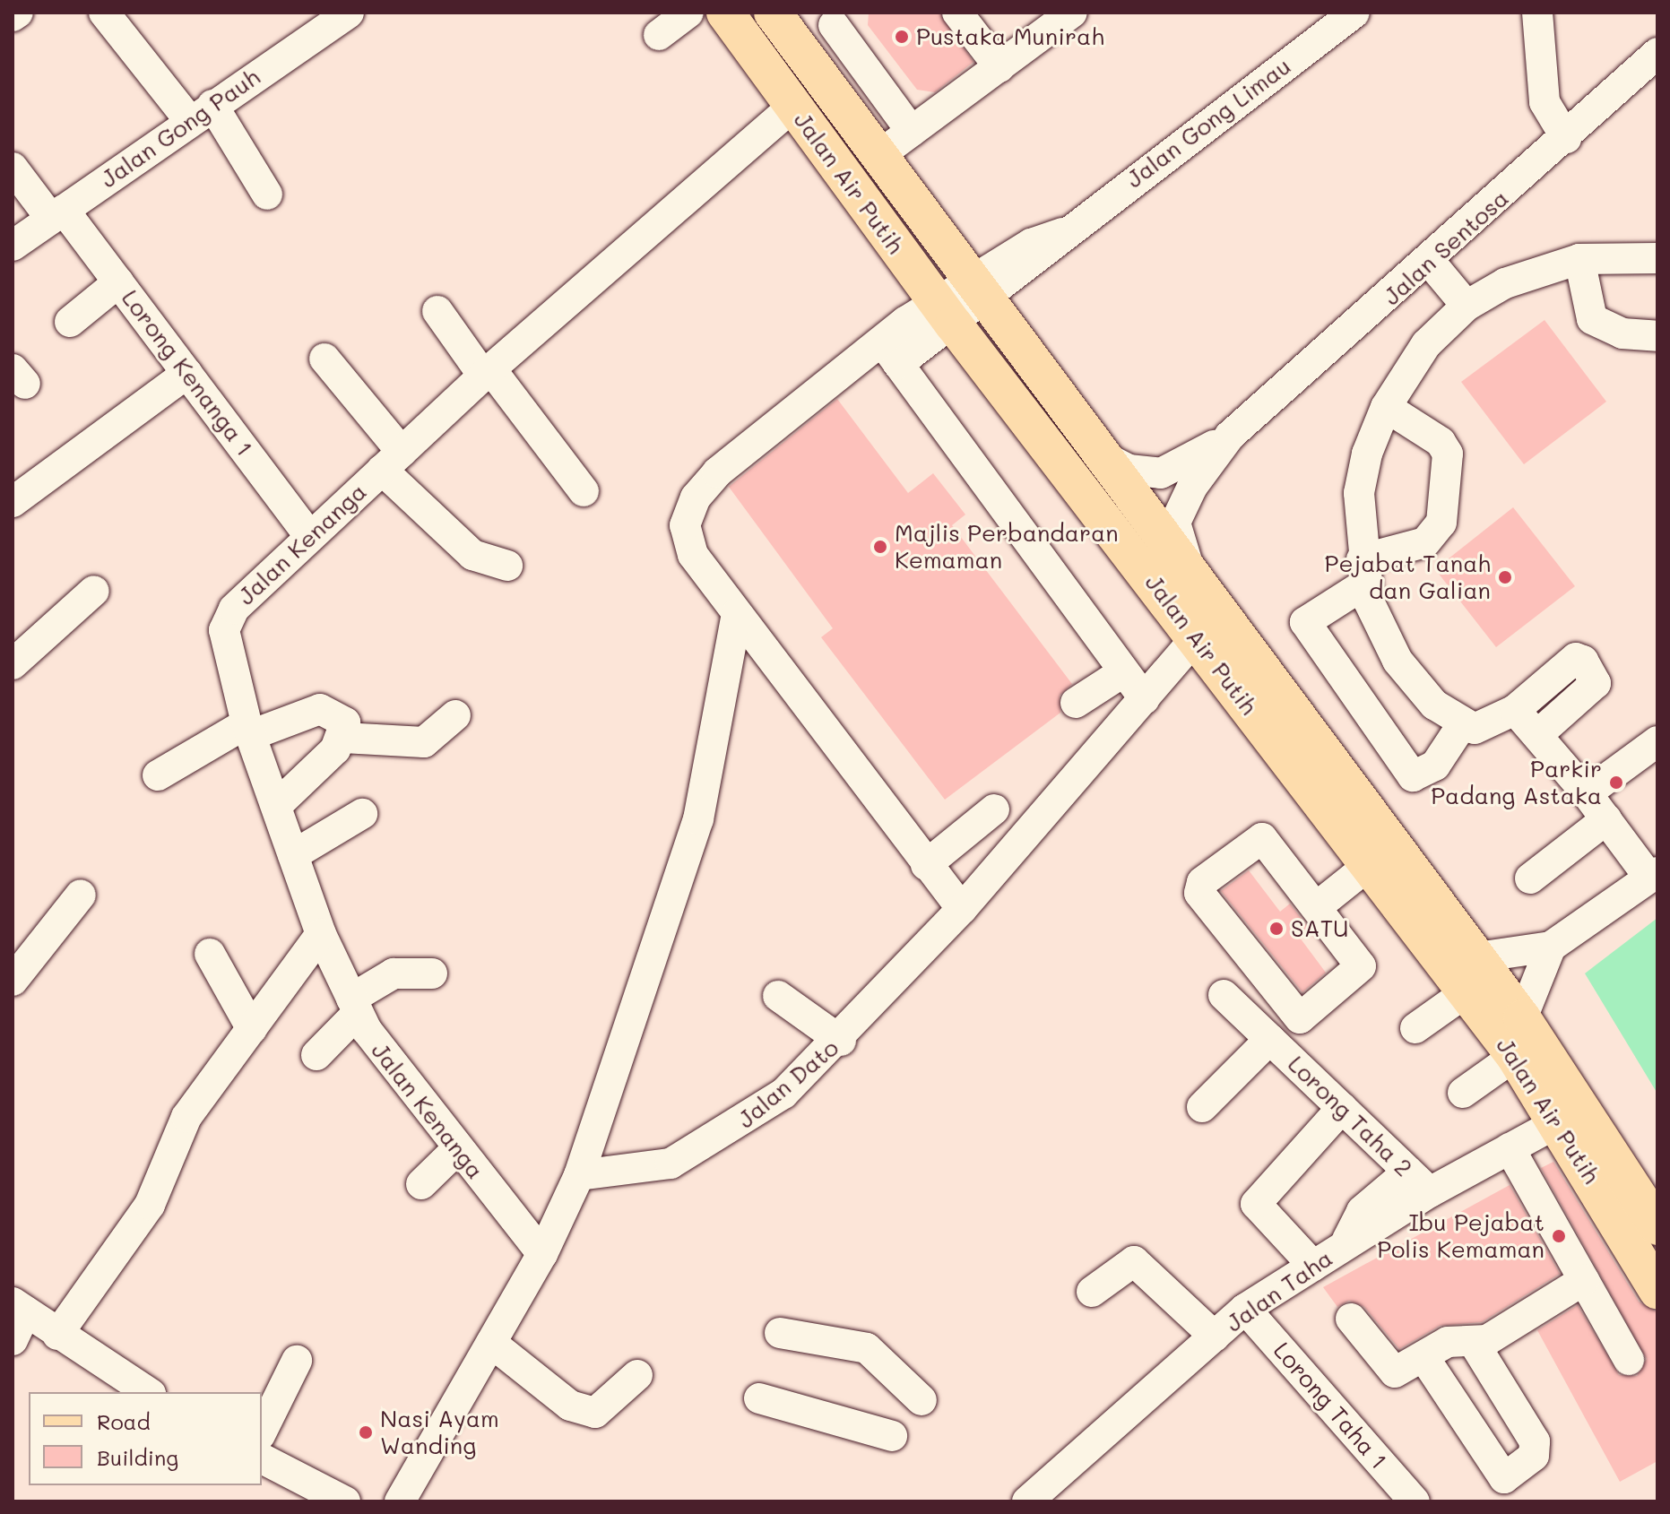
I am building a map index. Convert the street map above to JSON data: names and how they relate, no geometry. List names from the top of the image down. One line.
{"streets":{"main road":["Jalan Air Putih"],"street":["Jalan Gong Limau","Jalan Gong Pauh","Jalan Sentosa","Lorong Kenanga 1","Jalan Kenanga","Jalan Dato","Lorong Taha 2","Jalan Taha","Lorong Taha 1"]},"crossings":[["Jalan Gong Limau","Jalan Air Putih"],["Jalan Gong Limau","Jalan Dato"],["Jalan Gong Pauh","Lorong Kenanga 1"],["Jalan Air Putih","Jalan Kenanga"],["Jalan Air Putih","Jalan Dato"],["Jalan Air Putih","Jalan Taha"],["Lorong Kenanga 1","Jalan Kenanga"],["Lorong Taha 2","Jalan Taha"],["Jalan Taha","Lorong Taha 1"]],"places":["Pustaka Munirah","Majlis Perbandaran Kemaman","Pejabat Tanah dan Galian","Parkir Padang Astaka","SATU","Ibu Pejabat Polis Kemaman","Nasi Ayam Wanding"],"legend":["Road","Building"]}
